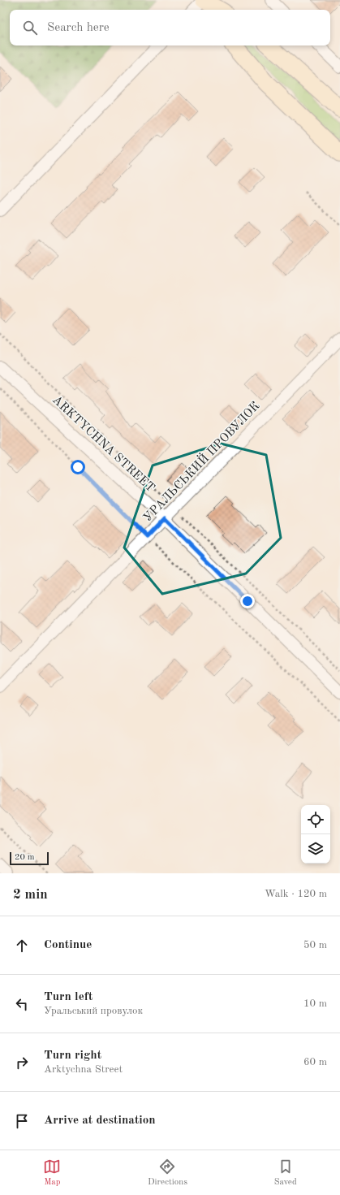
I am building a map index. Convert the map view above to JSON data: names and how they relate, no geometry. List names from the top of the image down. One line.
{"streets":{"street":["ARKTYCHNA STREET","УРАЛЬСЬКИЙ ПРОВУЛОК"]},"crossings":[["ARKTYCHNA STREET","УРАЛЬСЬКИЙ ПРОВУЛОК"]],"scale_bar":"20 m","page":{"search":"Search here","scale":"20 m","heading":["2 min","Walk · 120 m"],"list":[["Continue","50 m"],["Turn left","Уральський провулок","10 m"],["Turn right","Arktychna Street","60 m"],"Arrive at destination"],"nav":["Map","Directions","Saved"]}}
